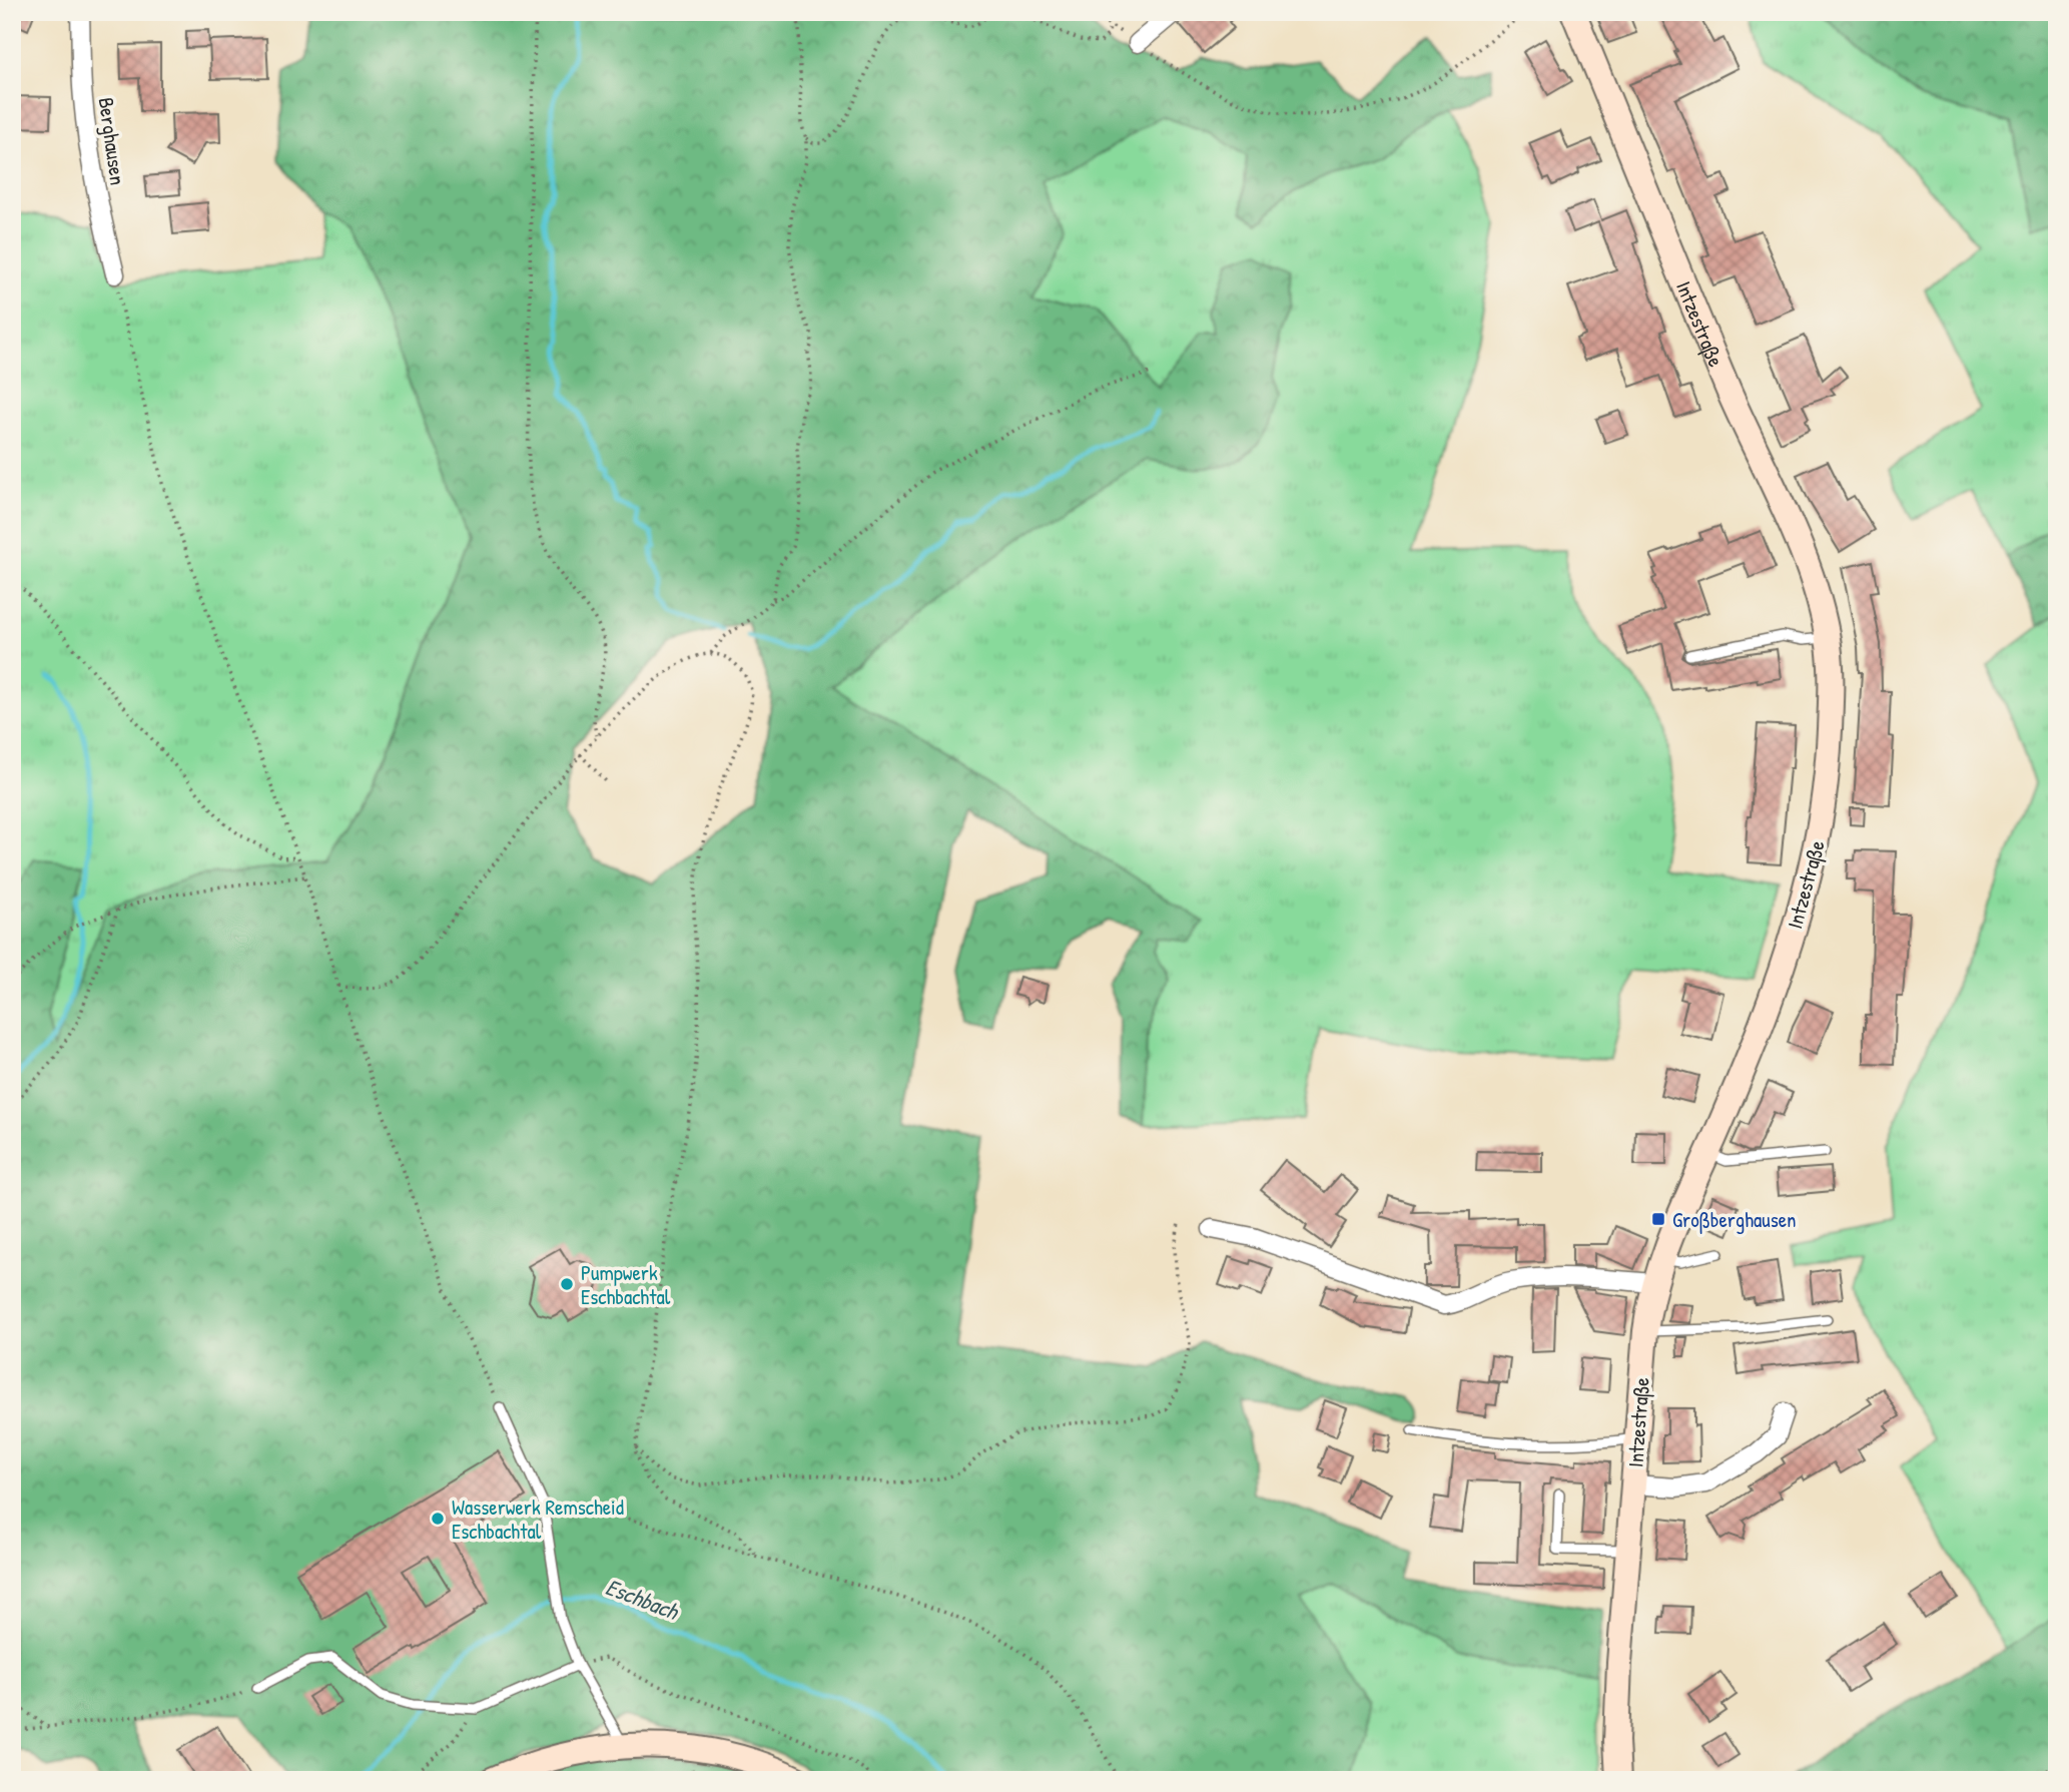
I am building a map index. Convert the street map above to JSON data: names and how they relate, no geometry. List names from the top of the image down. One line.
{"streets":{"main road":["Intzestraße"],"street":["Berghausen"]},"water":["Eschbach"],"places":{"transit":["Großberghausen"],"other":["Pumpwerk Eschbachtal","Wasserwerk Remscheid Eschbachtal"]}}
